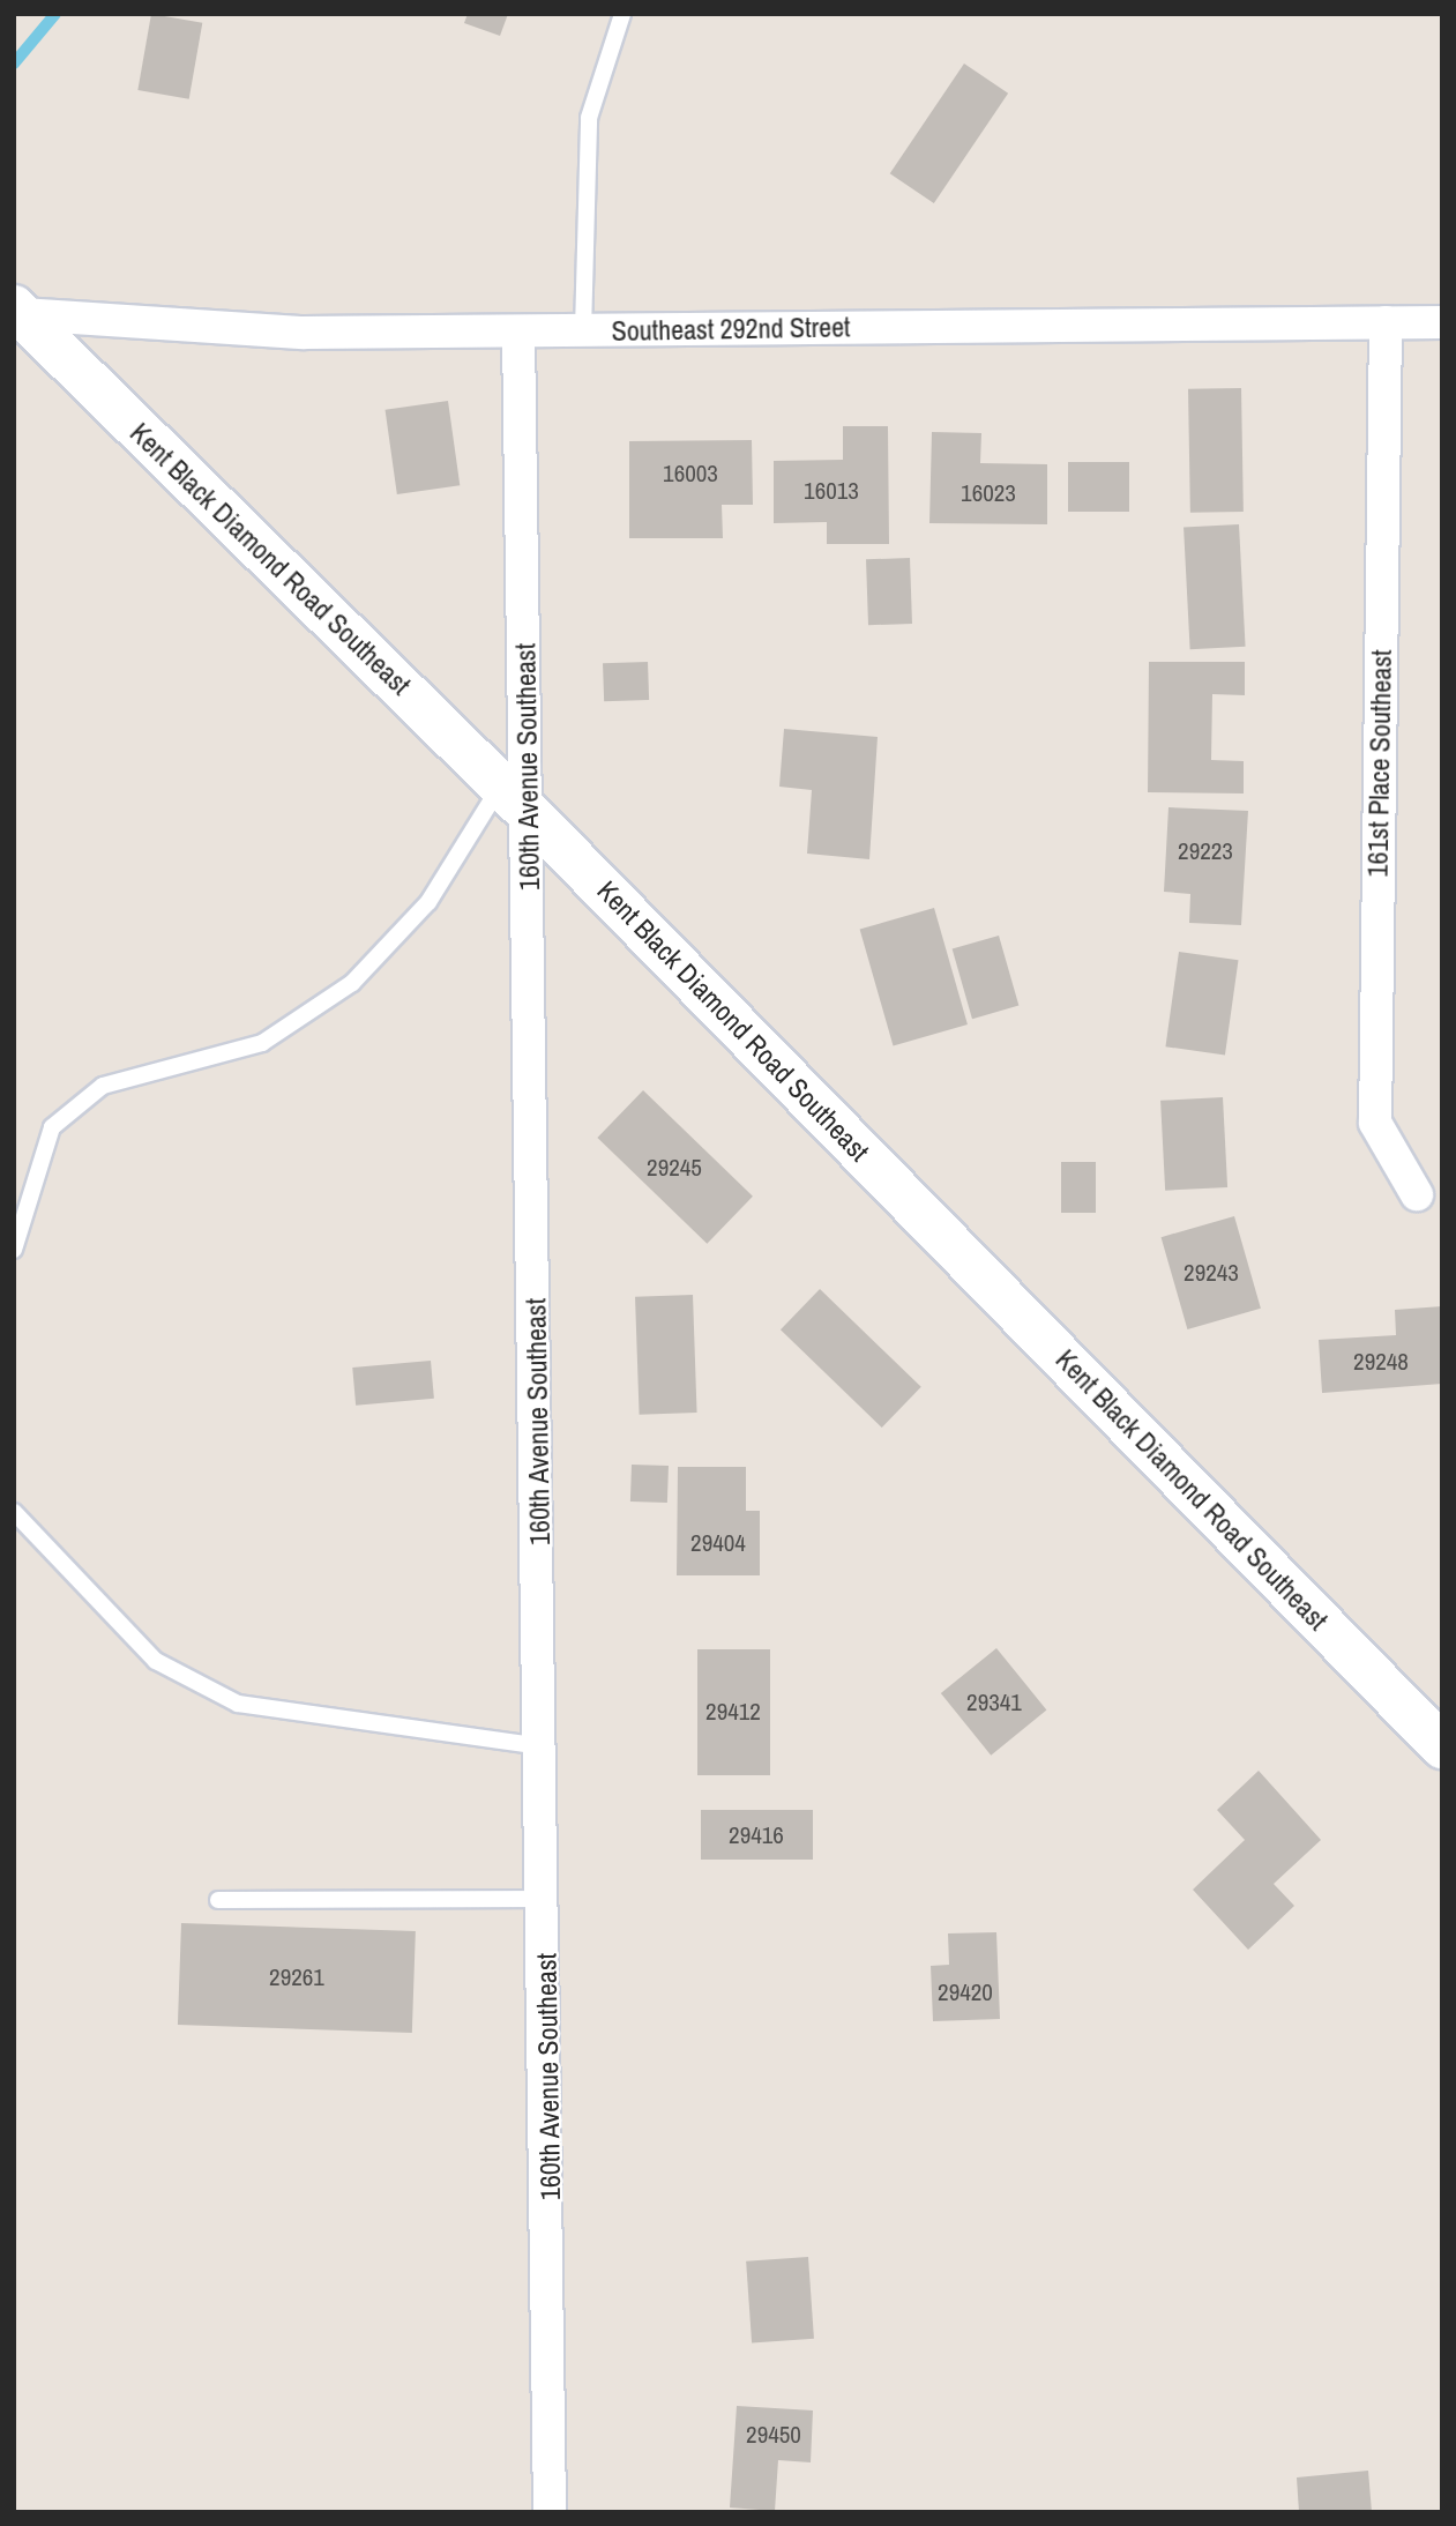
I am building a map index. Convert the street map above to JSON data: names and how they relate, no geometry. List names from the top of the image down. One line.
{"streets":{"street":["Southeast 292nd Street","Kent Black Diamond Road Southeast","161st Place Southeast","160th Avenue Southeast"]},"crossings":[["Southeast 292nd Street","Kent Black Diamond Road Southeast"],["Southeast 292nd Street","161st Place Southeast"],["Southeast 292nd Street","160th Avenue Southeast"],["Kent Black Diamond Road Southeast","160th Avenue Southeast"]],"house_numbers":["16003","16013","16023","29223","29245","29243","29248","29404","29341","29412","29416","29261","29420","29450"]}
